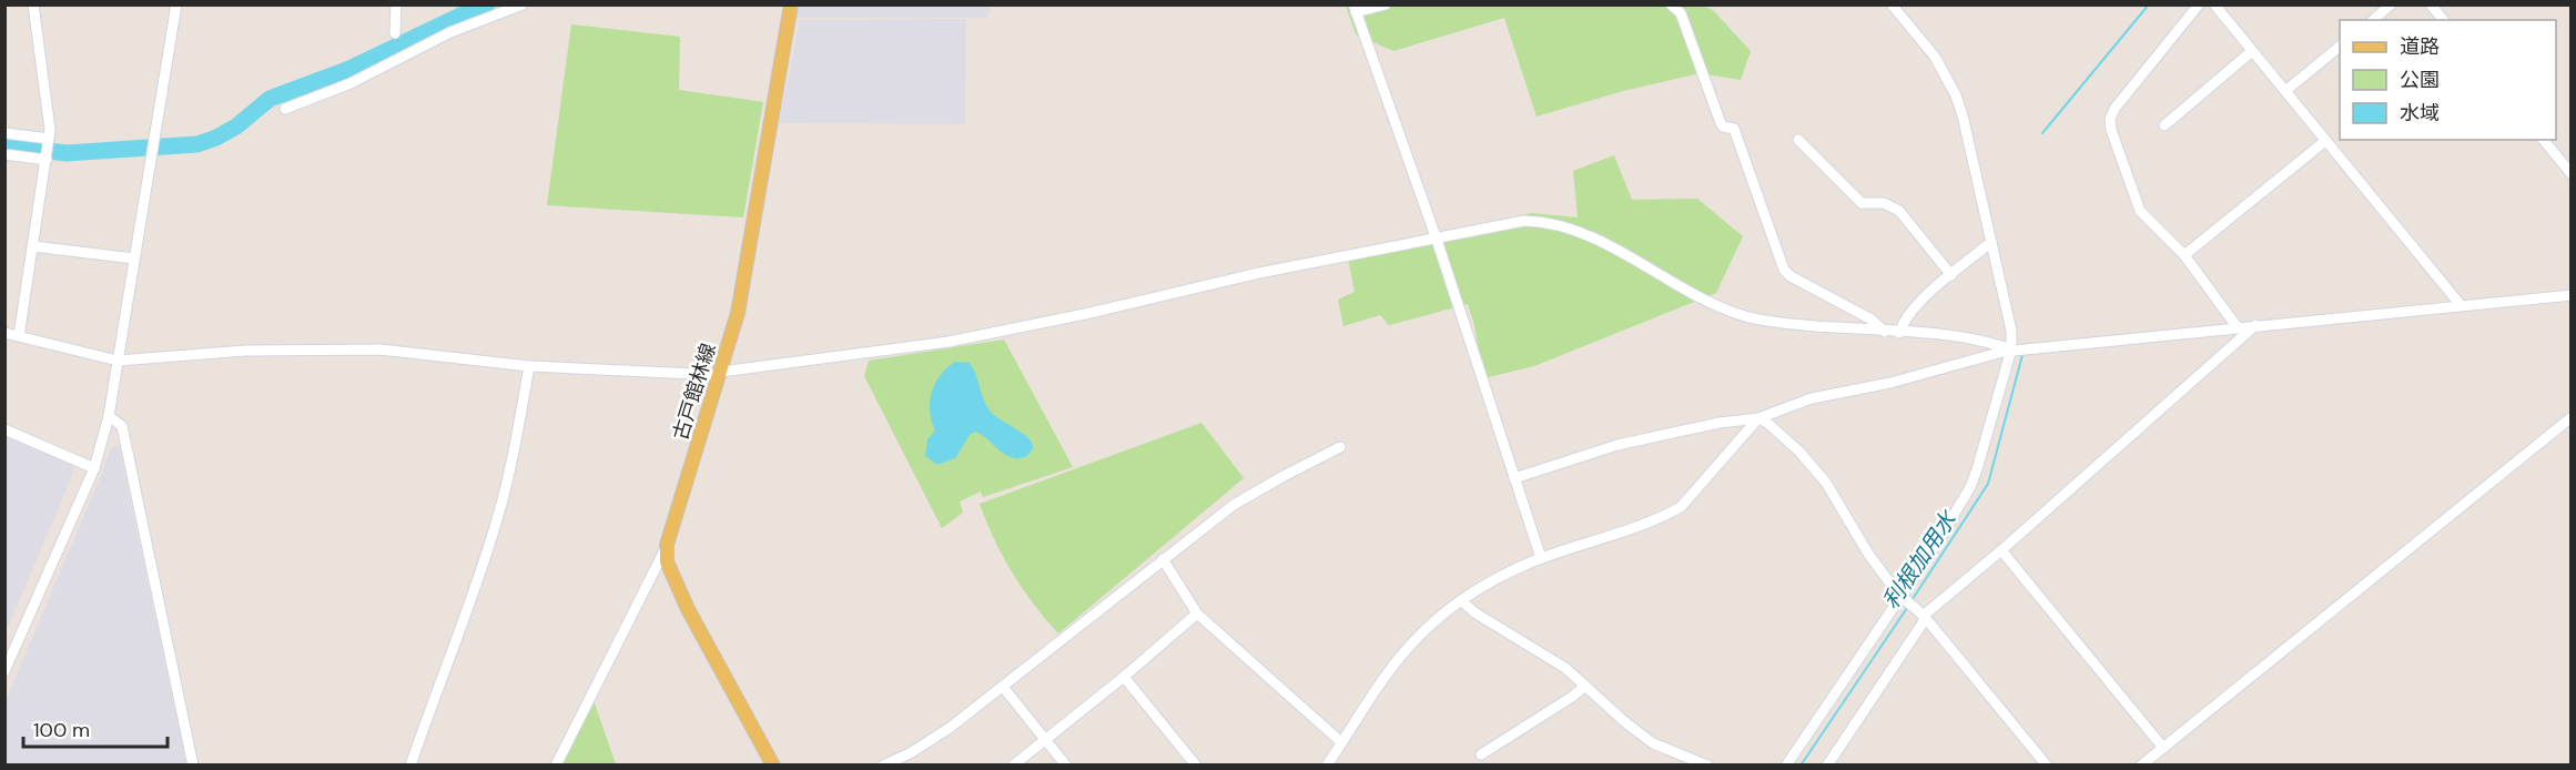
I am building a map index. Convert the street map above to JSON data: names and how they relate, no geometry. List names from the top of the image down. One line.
{"streets":{"main road":["古戸館林線"]},"water":["利根加用水"],"legend":["道路","公園","水域"],"scale_bar":"100 m"}
